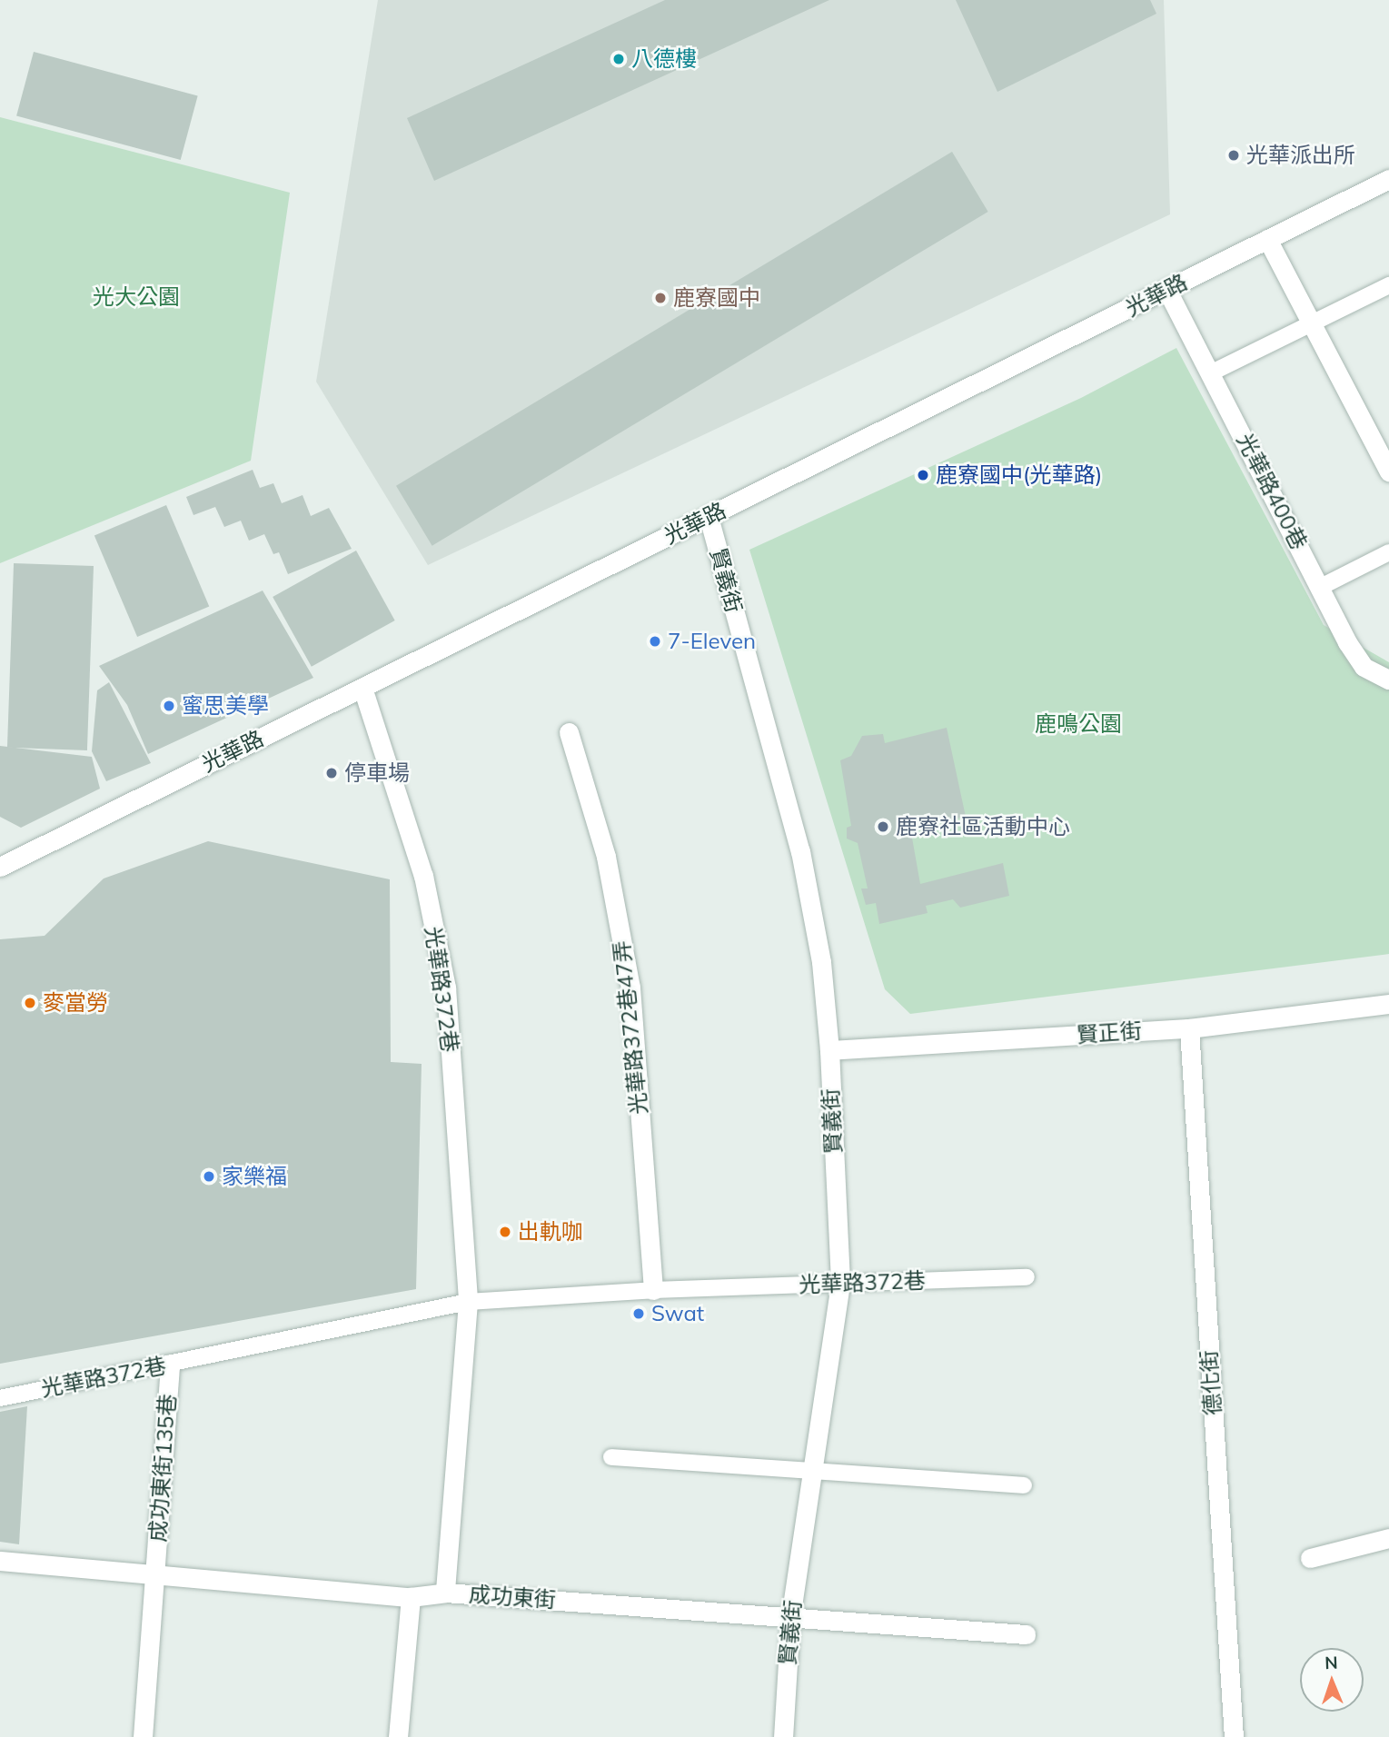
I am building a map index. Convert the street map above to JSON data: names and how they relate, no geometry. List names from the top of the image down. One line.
{"streets":{"street":["光華路","光華路400巷","賢義街","光華路372巷","光華路372巷47弄","賢正街","德化街","成功東街135巷","成功東街"]},"crossings":[["光華路","光華路400巷"],["光華路","賢義街"],["光華路","光華路372巷"],["賢義街","光華路372巷"],["賢義街","賢正街"],["賢義街","成功東街"],["光華路372巷","光華路372巷47弄"],["光華路372巷","成功東街135巷"],["光華路372巷","成功東街"],["賢正街","德化街"],["成功東街135巷","成功東街"]],"parks":["光大公園","鹿鳴公園"],"places":["八德樓","光華派出所","鹿寮國中","鹿寮國中(光華路)","7-Eleven","蜜思美學","停車場","鹿寮社區活動中心","麥當勞","家樂福","出軌咖","Swat"],"north":"top"}
